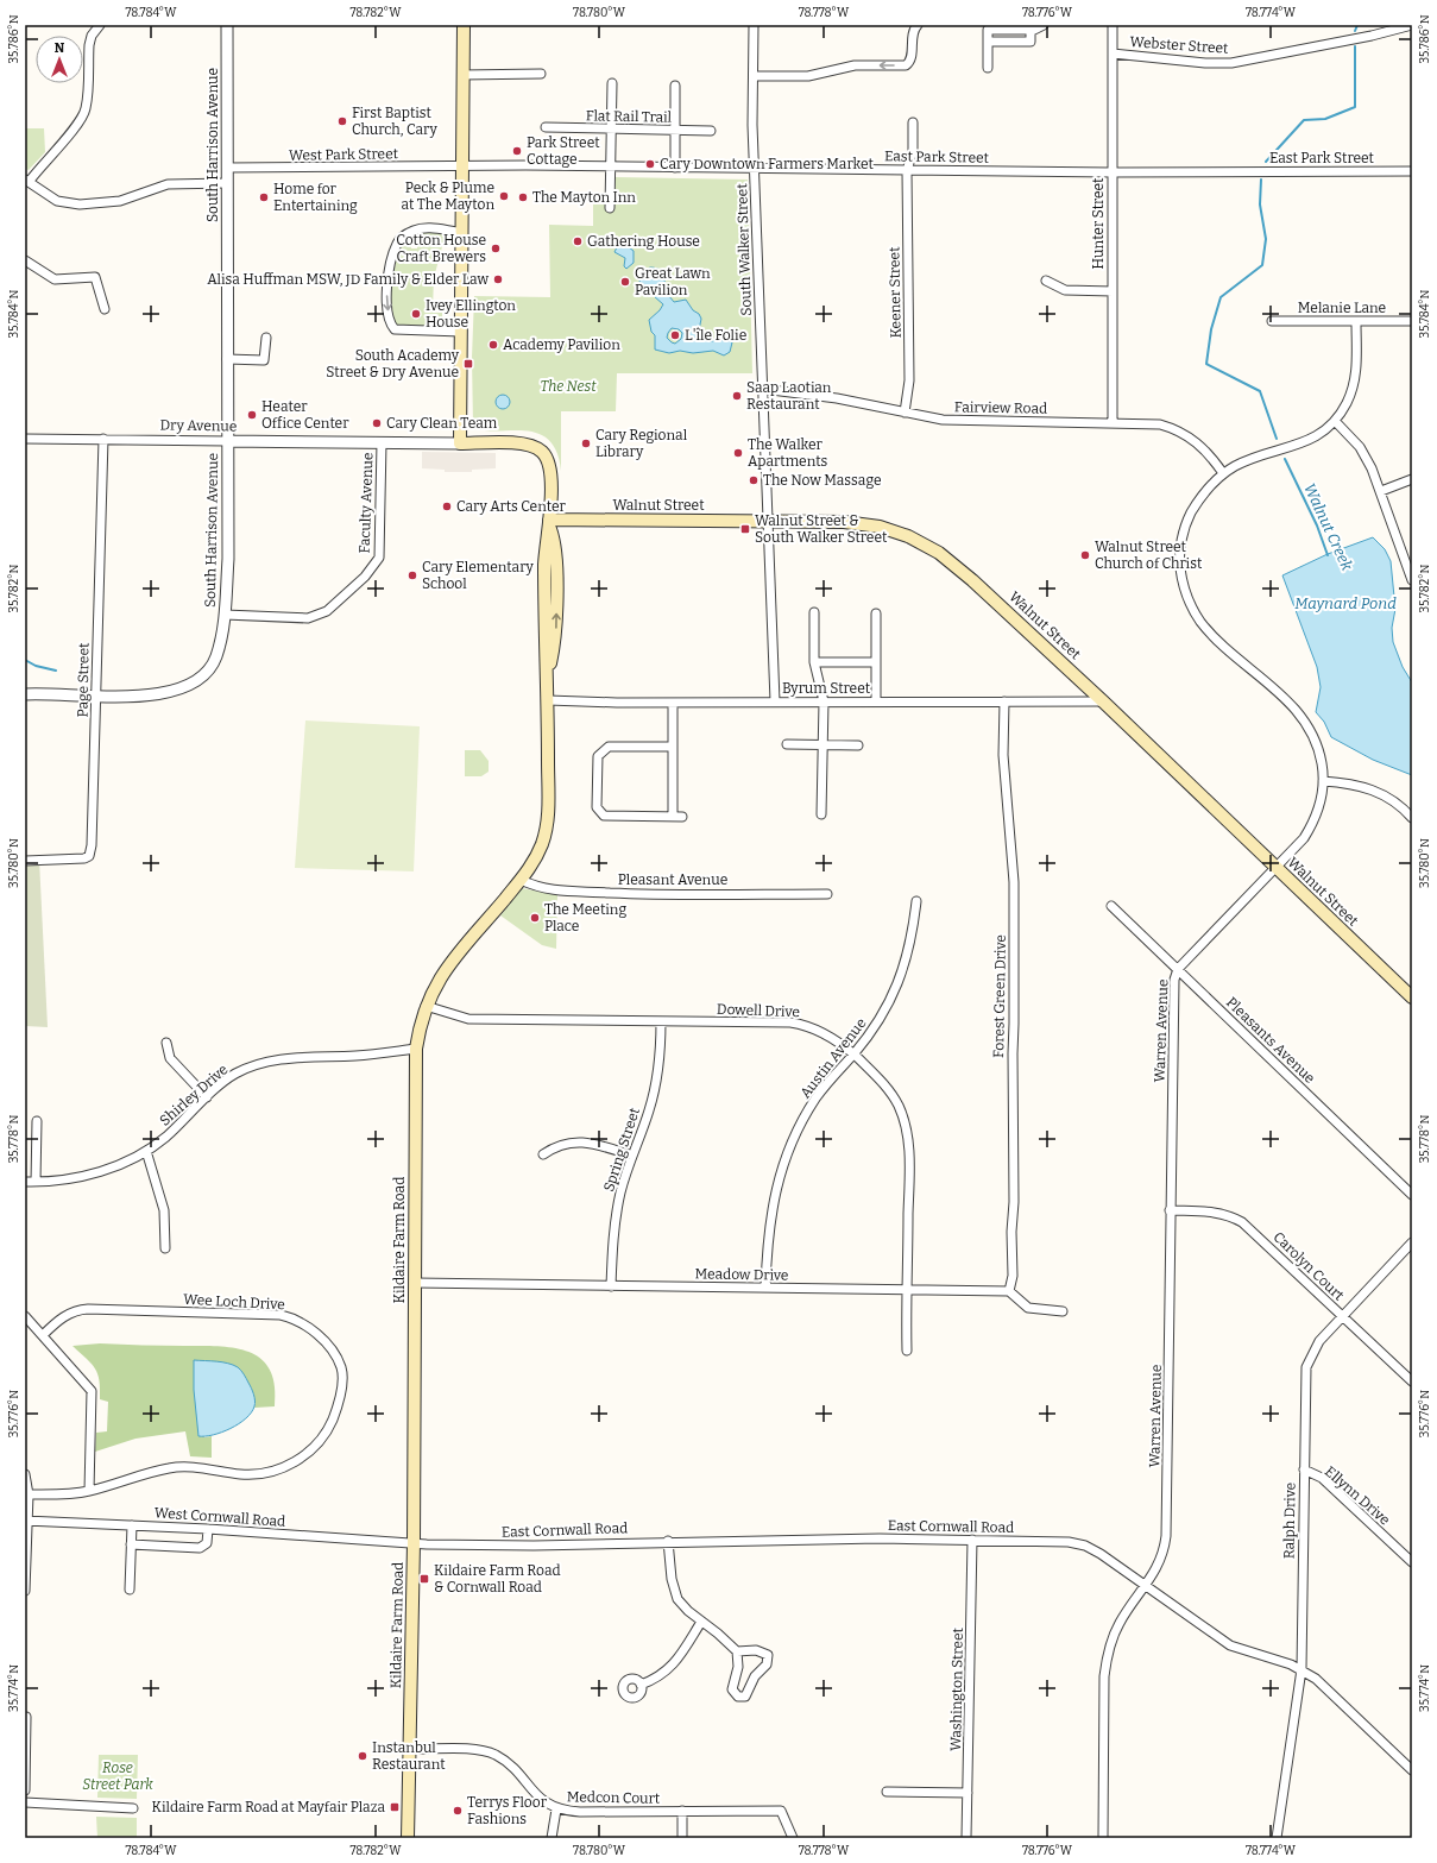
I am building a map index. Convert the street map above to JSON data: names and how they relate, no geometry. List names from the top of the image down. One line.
{"streets":{"main road":["Dry Avenue","Walnut Street","Kildaire Farm Road"],"street":["Webster Street","Flat Rail Trail","South Harrison Avenue","West Park Street","East Park Street","Hunter Street","South Walker Street","Keener Street","Melanie Lane","Fairview Road","Faculty Avenue","Page Street","Byrum Street","Pleasant Avenue","Forest Green Drive","Dowell Drive","Warren Avenue","Pleasants Avenue","Austin Avenue","Shirley Drive","Spring Street","Carolyn Court","Meadow Drive","Wee Loch Drive","Ellynn Drive","West Cornwall Road","Ralph Drive","East Cornwall Road","Washington Street","Medcon Court"]},"crossings":[["Webster Street","Hunter Street"],["South Harrison Avenue","West Park Street"],["South Harrison Avenue","Dry Avenue"],["South Harrison Avenue","Faculty Avenue"],["South Harrison Avenue","Page Street"],["West Park Street","East Park Street"],["East Park Street","Hunter Street"],["East Park Street","South Walker Street"],["East Park Street","Keener Street"],["Hunter Street","Fairview Road"],["South Walker Street","Fairview Road"],["South Walker Street","Walnut Street"],["South Walker Street","Byrum Street"],["Keener Street","Fairview Road"],["Melanie Lane","Warren Avenue"],["Fairview Road","Warren Avenue"],["Dry Avenue","Faculty Avenue"],["Dry Avenue","Page Street"],["Dry Avenue","Kildaire Farm Road"],["Walnut Street","Byrum Street"],["Walnut Street","Warren Avenue"],["Walnut Street","Kildaire Farm Road"],["Byrum Street","Forest Green Drive"],["Byrum Street","Kildaire Farm Road"],["Pleasant Avenue","Kildaire Farm Road"],["Forest Green Drive","Meadow Drive"],["Dowell Drive","Austin Avenue"],["Dowell Drive","Spring Street"],["Dowell Drive","Kildaire Farm Road"],["Dowell Drive","Meadow Drive"],["Warren Avenue","Pleasants Avenue"],["Warren Avenue","Carolyn Court"],["Warren Avenue","East Cornwall Road"],["Austin Avenue","Meadow Drive"],["Shirley Drive","Kildaire Farm Road"],["Spring Street","Meadow Drive"],["Kildaire Farm Road","Meadow Drive"],["Kildaire Farm Road","West Cornwall Road"],["Kildaire Farm Road","East Cornwall Road"],["Kildaire Farm Road","Medcon Court"],["Carolyn Court","Ralph Drive"],["Ellynn Drive","Ralph Drive"],["West Cornwall Road","East Cornwall Road"],["Ralph Drive","East Cornwall Road"],["East Cornwall Road","Washington Street"]],"water":["Walnut Creek","Maynard Pond"],"parks":["The Nest","Rose Street Park"],"places":{"other":["First Baptist Church, Cary","Park Street Cottage","Cary Downtown Farmers Market","Peck & Plume at The Mayton","Home for Entertaining","The Mayton Inn","Gathering House","Cotton House Craft Brewers","Alisa Huffman MSW, JD Family & Elder Law","Great Lawn Pavilion","Ivey Ellington House","L'île Folie","Academy Pavilion","Saap Laotian Restaurant","Heater Office Center","Cary Clean Team","Cary Regional Library","The Walker Apartments","The Now Massage","Cary Arts Center","Walnut Street Church of Christ","Cary Elementary School","The Meeting Place","Instanbul Restaurant","Terrys Floor Fashions"],"transit":["South Academy Street & Dry Avenue","Walnut Street & South Walker Street","Kildaire Farm Road & Cornwall Road","Kildaire Farm Road at Mayfair Plaza"]},"north":"top","coordinates":["78.784°W","78.782°W","78.780°W","78.778°W","78.776°W","78.774°W","35.786°N","35.784°N","35.782°N","35.780°N","35.778°N","35.776°N","35.774°N"]}
